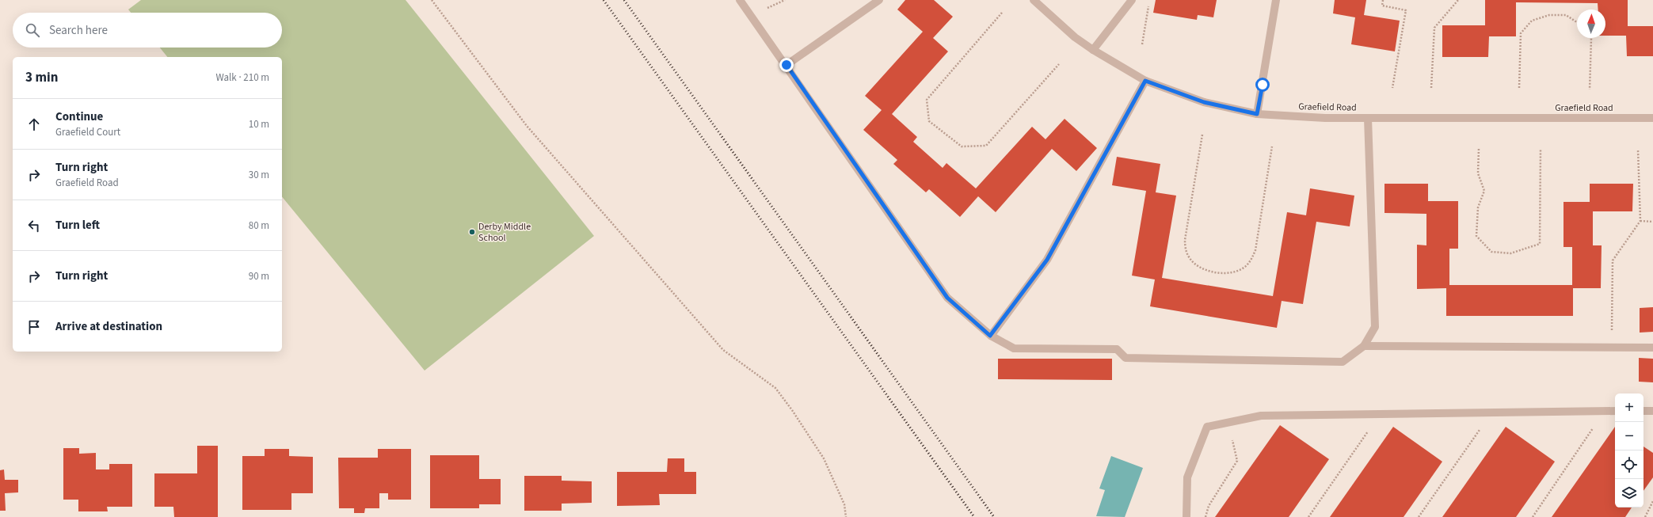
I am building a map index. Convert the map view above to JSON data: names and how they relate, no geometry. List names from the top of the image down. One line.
{"streets":{"street":["Graefield Road"]},"places":["Derby Middle School"],"north":"top","page":{"search":"Search here","heading":["3 min","Walk · 210 m"],"list":[["Continue","Graefield Court","10 m"],["Turn right","Graefield Road","30 m"],["Turn left","80 m"],["Turn right","90 m"],"Arrive at destination"],"map_buttons":["+","−"]}}
